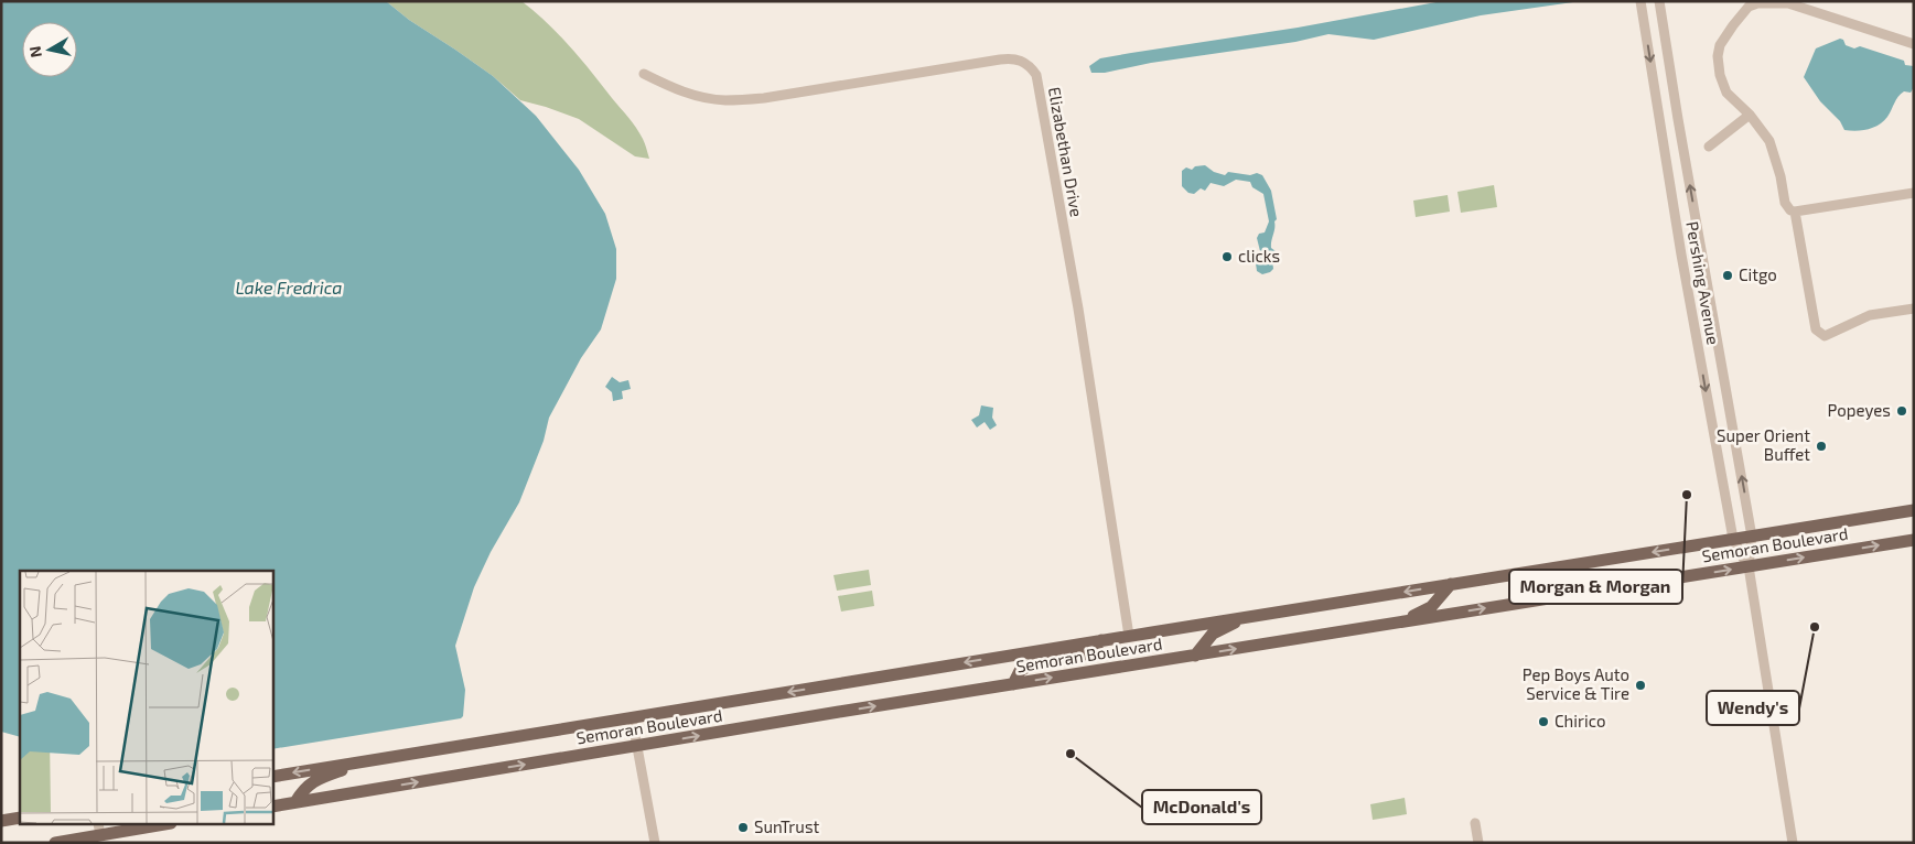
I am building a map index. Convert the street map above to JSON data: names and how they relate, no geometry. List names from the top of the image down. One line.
{"streets":{"main road":["Semoran Boulevard"],"street":["Elizabethan Drive","Pershing Avenue"]},"crossings":[["Elizabethan Drive","Semoran Boulevard"],["Pershing Avenue","Semoran Boulevard"]],"water":["Lake Fredrica"],"places":["clicks","Citgo","Popeyes","Super Orient Buffet","Morgan & Morgan","Wendy's","Pep Boys Auto Service & Tire","Chirico","McDonald's","SunTrust"],"north":"left"}
